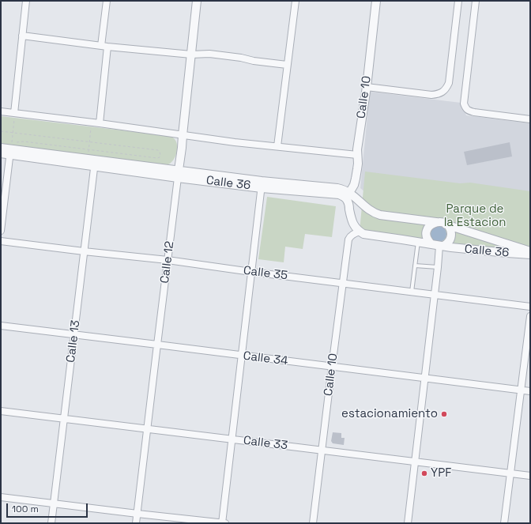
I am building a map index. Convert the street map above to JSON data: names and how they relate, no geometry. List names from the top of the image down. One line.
{"streets":{"street":["Calle 10","Calle 36","Calle 12","Calle 35","Calle 13","Calle 34","Calle 33"]},"crossings":[["Calle 10","Calle 36"],["Calle 10","Calle 35"],["Calle 10","Calle 34"],["Calle 10","Calle 33"],["Calle 36","Calle 12"],["Calle 36","Calle 13"],["Calle 12","Calle 35"],["Calle 12","Calle 34"],["Calle 12","Calle 33"],["Calle 35","Calle 13"],["Calle 13","Calle 34"],["Calle 13","Calle 33"]],"parks":["Parque de la Estacion"],"places":["estacionamiento","YPF"],"scale_bar":"100 m"}
